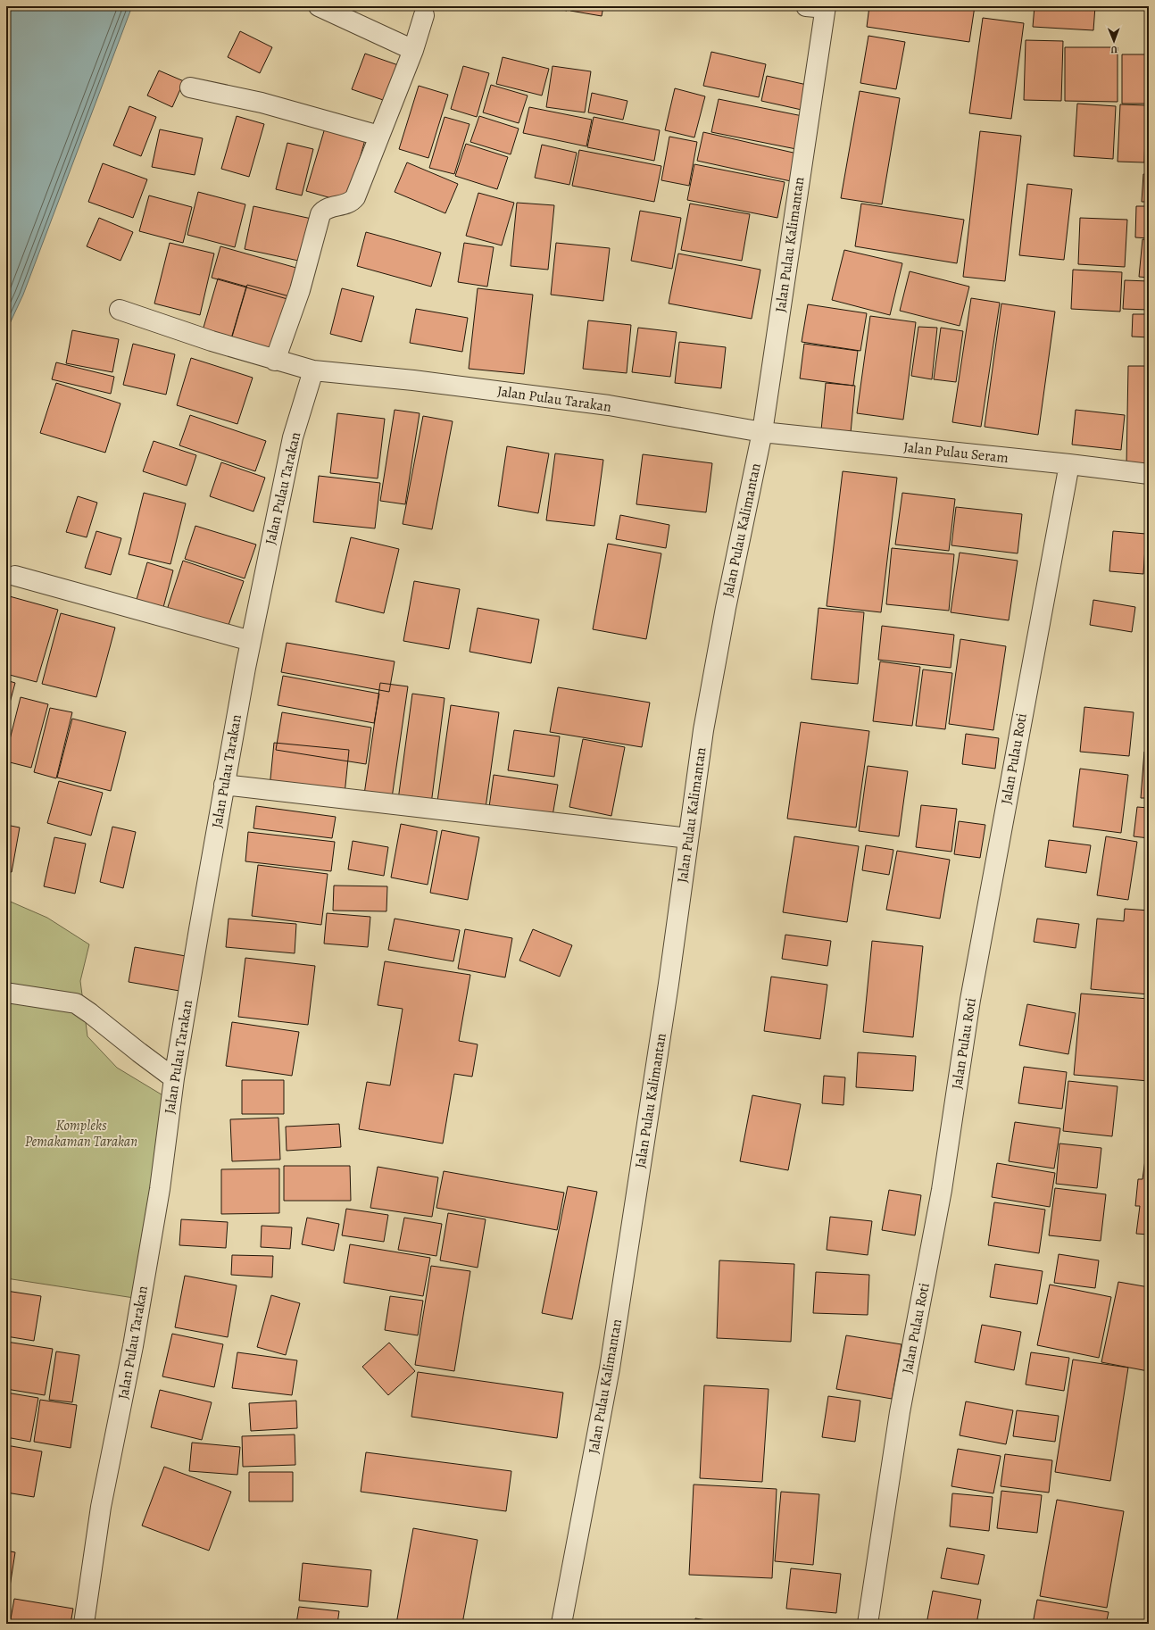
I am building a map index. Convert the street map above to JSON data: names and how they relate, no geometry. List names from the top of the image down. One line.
{"streets":{"street":["Jalan Pulau Kalimantan","Jalan Pulau Tarakan","Jalan Pulau Seram","Jalan Pulau Roti"]},"crossings":[["Jalan Pulau Kalimantan","Jalan Pulau Tarakan"],["Jalan Pulau Kalimantan","Jalan Pulau Seram"],["Jalan Pulau Tarakan","Jalan Pulau Seram"],["Jalan Pulau Seram","Jalan Pulau Roti"]],"parks":["Kompleks Pemakaman Tarakan"],"north":"bottom"}
